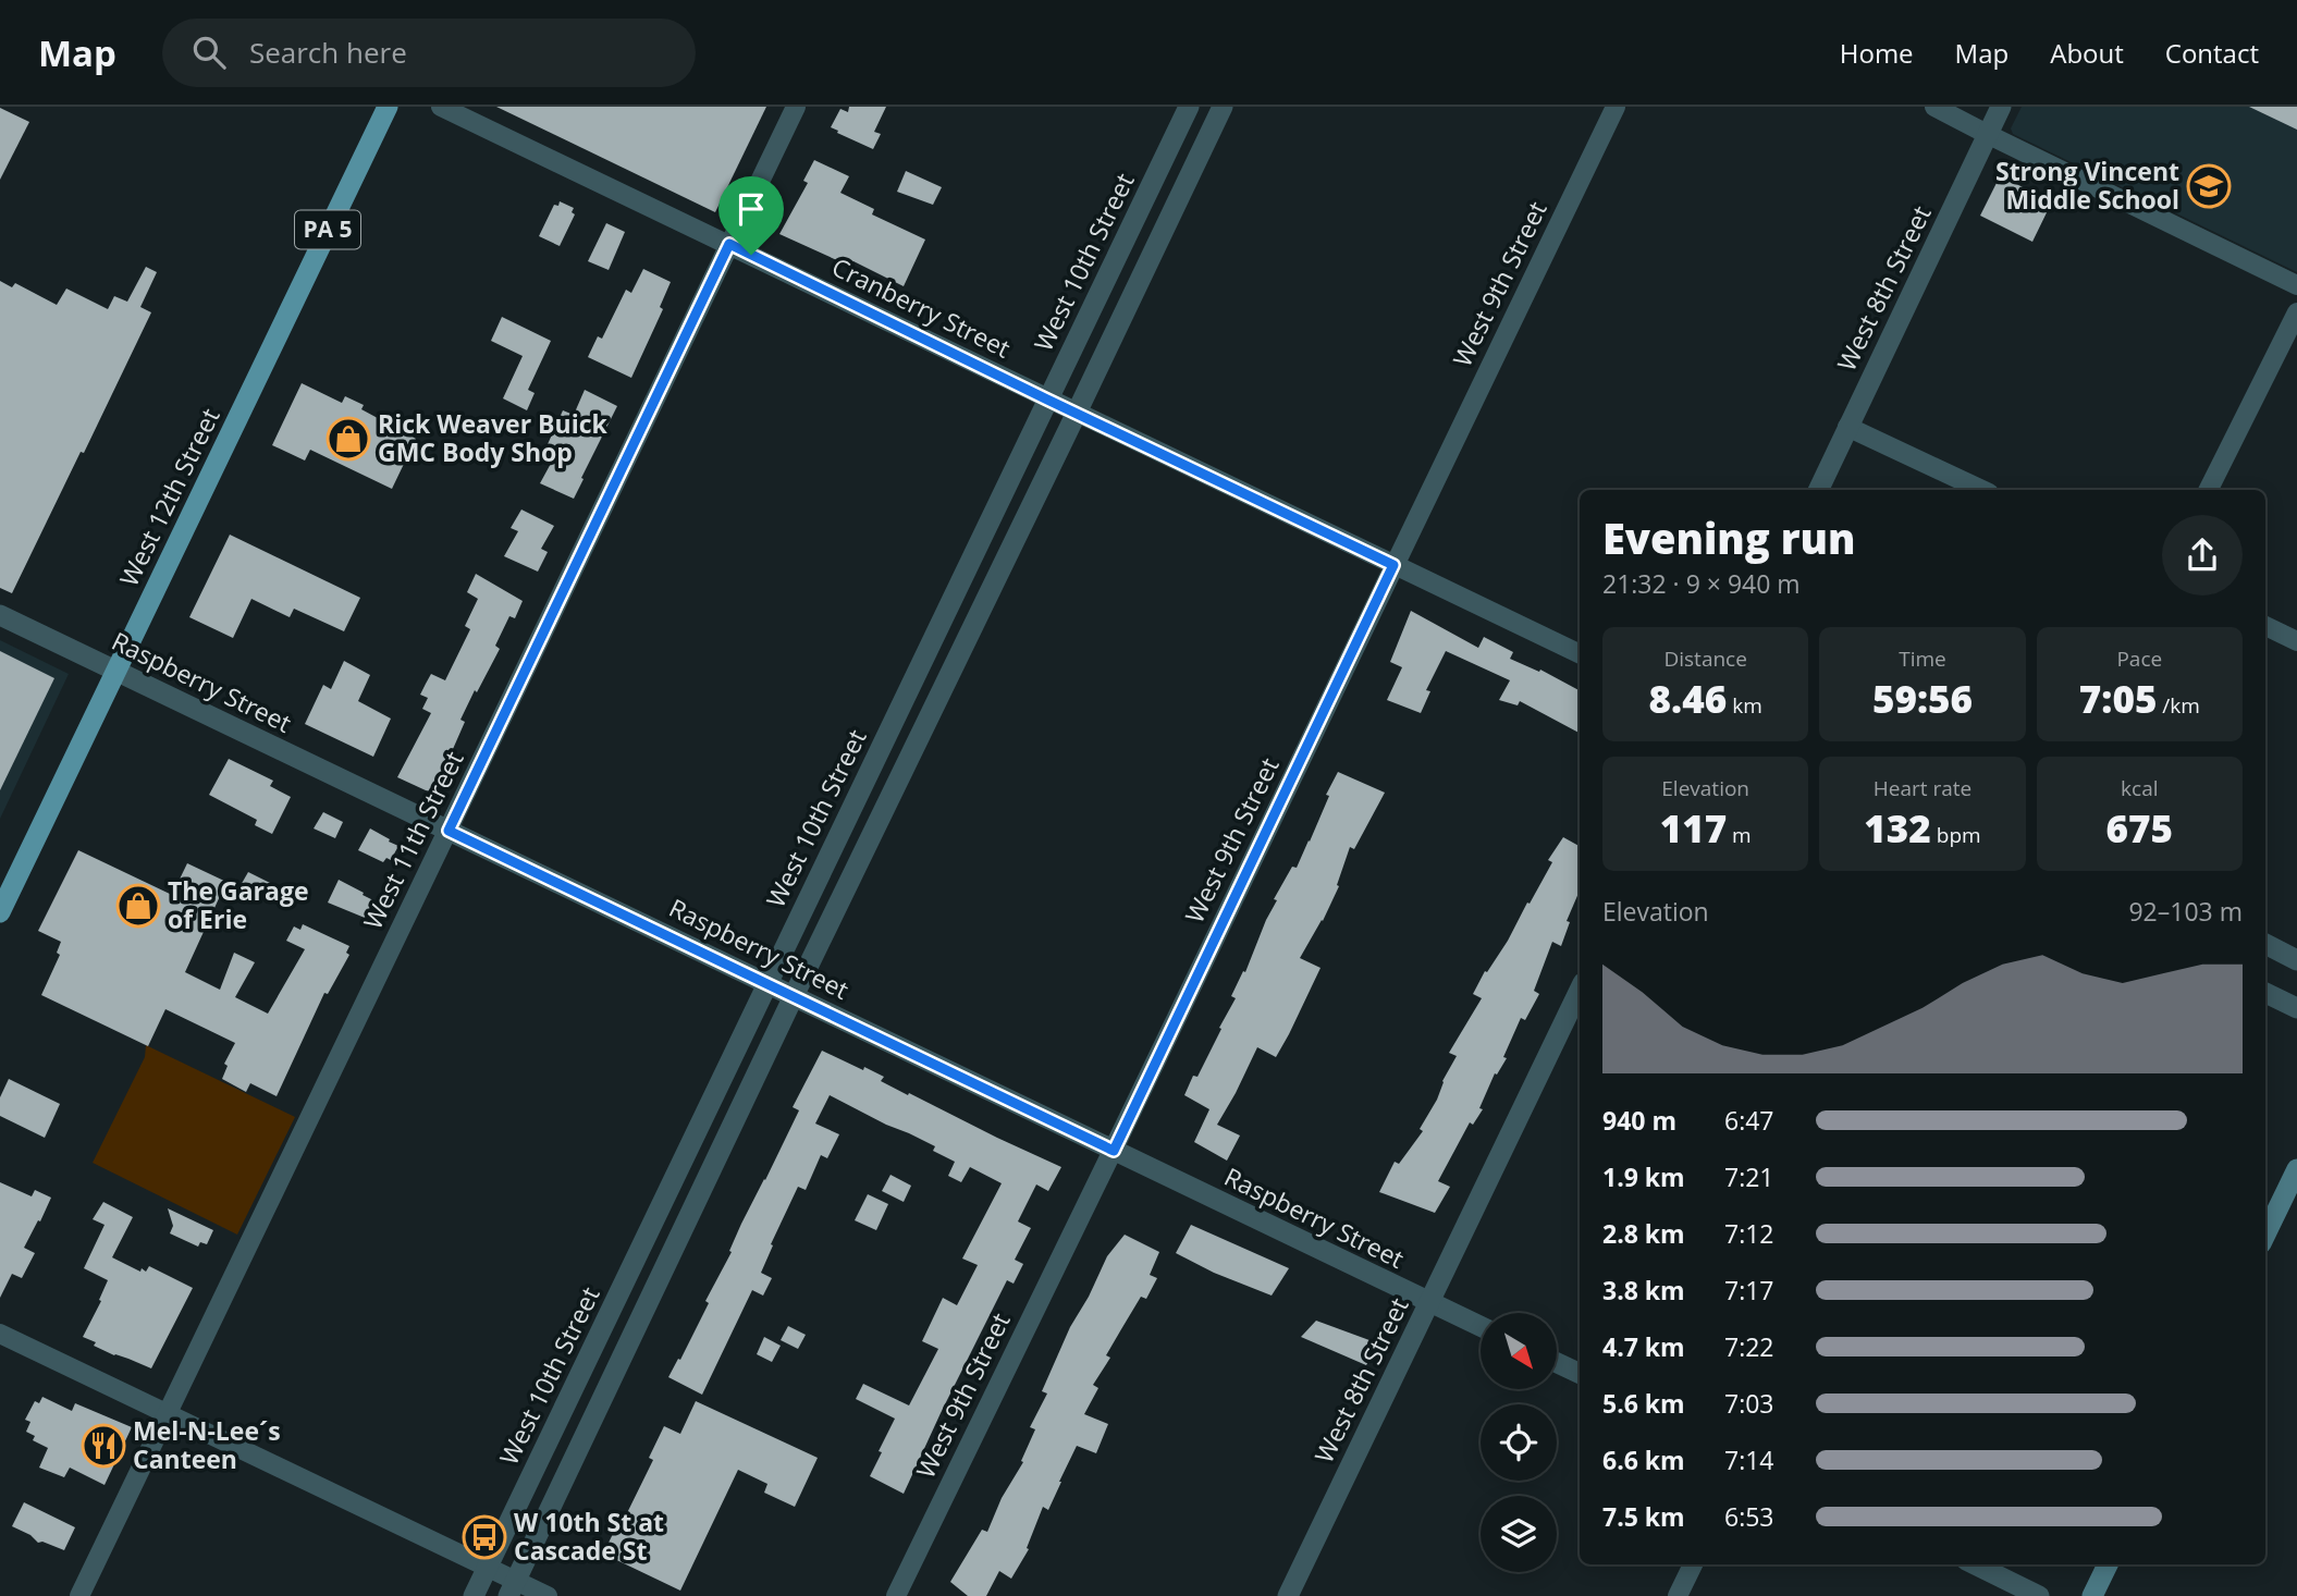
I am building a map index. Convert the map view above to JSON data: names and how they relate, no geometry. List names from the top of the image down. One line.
{"streets":{"main road":["PA 5","West 12th Street"],"street":["West 10th Street","West 9th Street","West 8th Street","Cranberry Street","Raspberry Street","West 11th Street"]},"crossings":[["West 10th Street","Cranberry Street"],["West 10th Street","Raspberry Street"],["West 9th Street","Cranberry Street"],["West 9th Street","Raspberry Street"],["West 8th Street","Raspberry Street"],["Cranberry Street","West 11th Street"],["West 12th Street","Raspberry Street"],["Raspberry Street","West 11th Street"]],"places":{"school or university":["Strong Vincent Middle School"],"shop":["Rick Weaver Buick GMC Body Shop","The Garage of Erie"],"restaurant":["Mel-N-Lee´s Canteen"],"bus stop":["W 10th St at Cascade St"]},"north":"bottom right","page":{"header":"Map","search":"Search here","nav":["Home","Map","About","Contact"],"heading":["Evening run","21:32 · 9 × 940 m"],"stats":[["Distance","8.46 km"],["Time","59:56"],["Pace","7:05 /km"],["Elevation","117 m"],["Heart rate","132 bpm"],["kcal","675"]],"chart":["Elevation","92–103 m"],"list":[{"name":"940 m","note":"6:47"},{"name":"1.9 km","note":"7:21"},{"name":"2.8 km","note":"7:12"},{"name":"3.8 km","note":"7:17"},{"name":"4.7 km","note":"7:22"},{"name":"5.6 km","note":"7:03"},{"name":"6.6 km","note":"7:14"},{"name":"7.5 km","note":"6:53"}]}}
